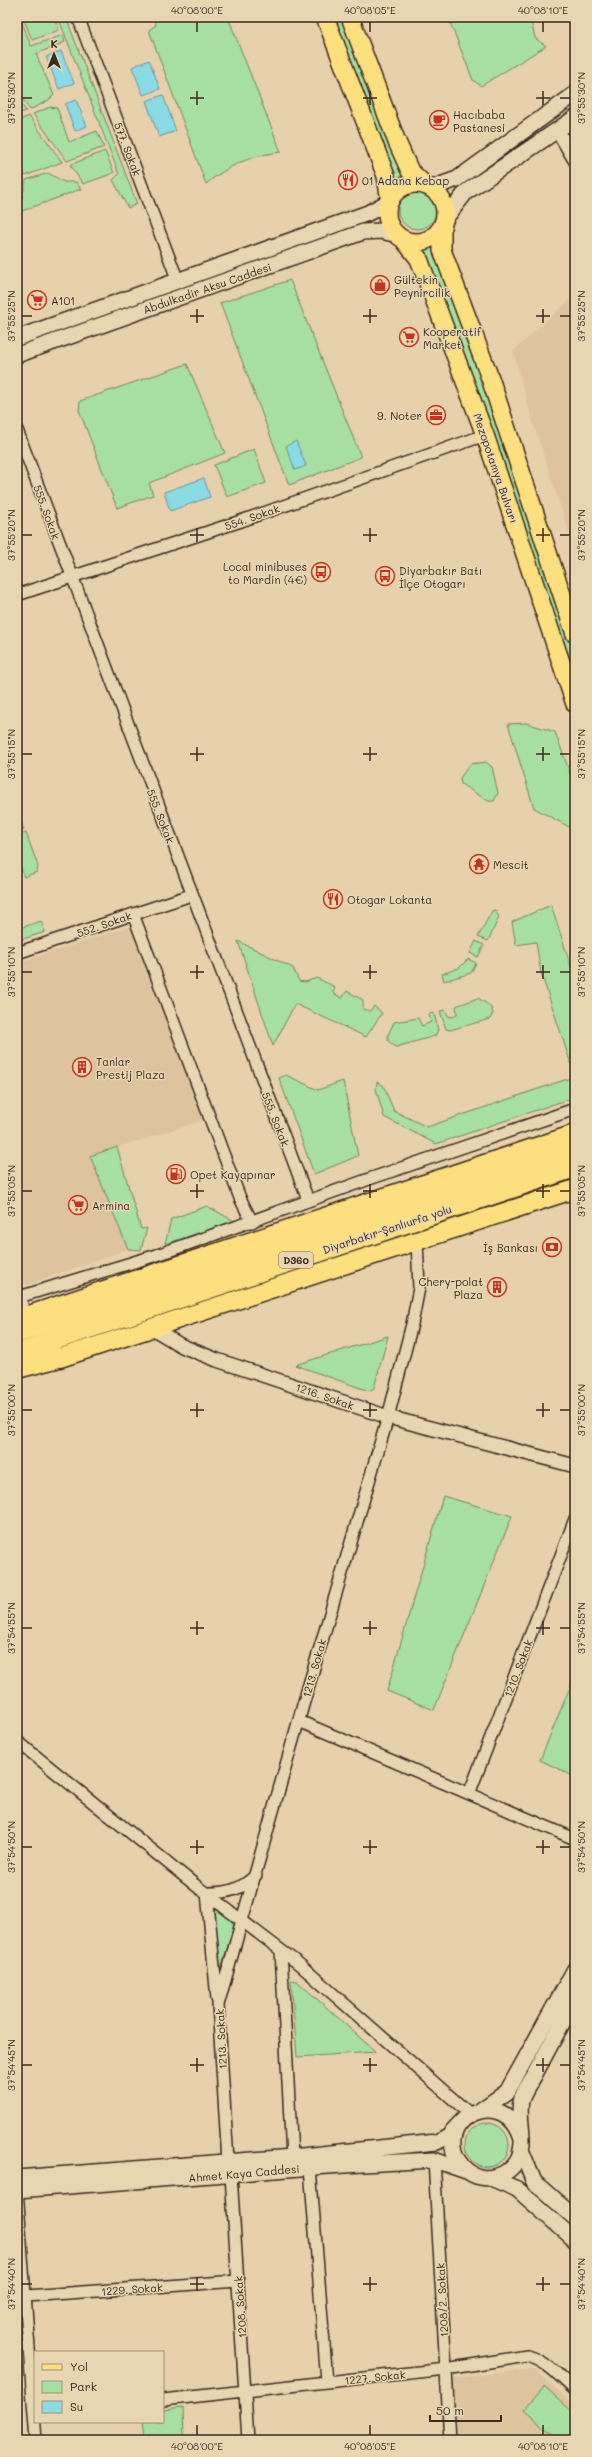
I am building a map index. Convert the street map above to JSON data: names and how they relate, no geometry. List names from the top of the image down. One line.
{"streets":{"highway":["Diyarbakır-Şanlıurfa yolu","D360"],"main road":["Abdulkadir Aksu Caddesi","Mezopotamya Bulvarı","Ahmet Kaya Caddesi"],"street":["577. Sokak","555. Sokak","554. Sokak","552. Sokak","1216. Sokak","1213. Sokak","1210. Sokak","1229. Sokak","1208/2. Sokak","1208. Sokak","1227. Sokak"]},"crossings":[["577. Sokak","Abdulkadir Aksu Caddesi"],["Abdulkadir Aksu Caddesi","Mezopotamya Bulvarı"],["Mezopotamya Bulvarı","554. Sokak"],["555. Sokak","554. Sokak"],["555. Sokak","552. Sokak"],["1216. Sokak","1213. Sokak"],["1213. Sokak","Ahmet Kaya Caddesi"],["1213. Sokak","1208. Sokak"],["Ahmet Kaya Caddesi","1208/2. Sokak"],["Ahmet Kaya Caddesi","1208. Sokak"],["1229. Sokak","1208. Sokak"],["1208/2. Sokak","1227. Sokak"],["1208. Sokak","1227. Sokak"]],"places":{"cafe":["Hacıbaba Pastanesi"],"restaurant":["01 Adana Kebap","Otogar Lokanta"],"shop":["Gültekin Peynircilik"],"supermarket":["A101","Kooperatif Market","Armina"],"office":["9. Noter"],"bus stop":["Local minibuses to Mardin (4€)","Diyarbakır Batı İlçe Otogarı"],"temple":["Mescit"],"building":["Tanlar Prestij Plaza","Chery-polat Plaza"],"fuel station":["Opet Kayapınar"],"bank":["İş Bankası"]},"legend":["Yol","Park","Su"],"scale_bar":"50 m","north":"top","coordinates":["40°08'00\"E","40°08'05\"E","40°08'10\"E","37°55'30\"N","37°55'25\"N","37°55'20\"N","37°55'15\"N","37°55'10\"N","37°55'05\"N","37°55'00\"N","37°54'55\"N","37°54'50\"N","37°54'45\"N","37°54'40\"N"]}
